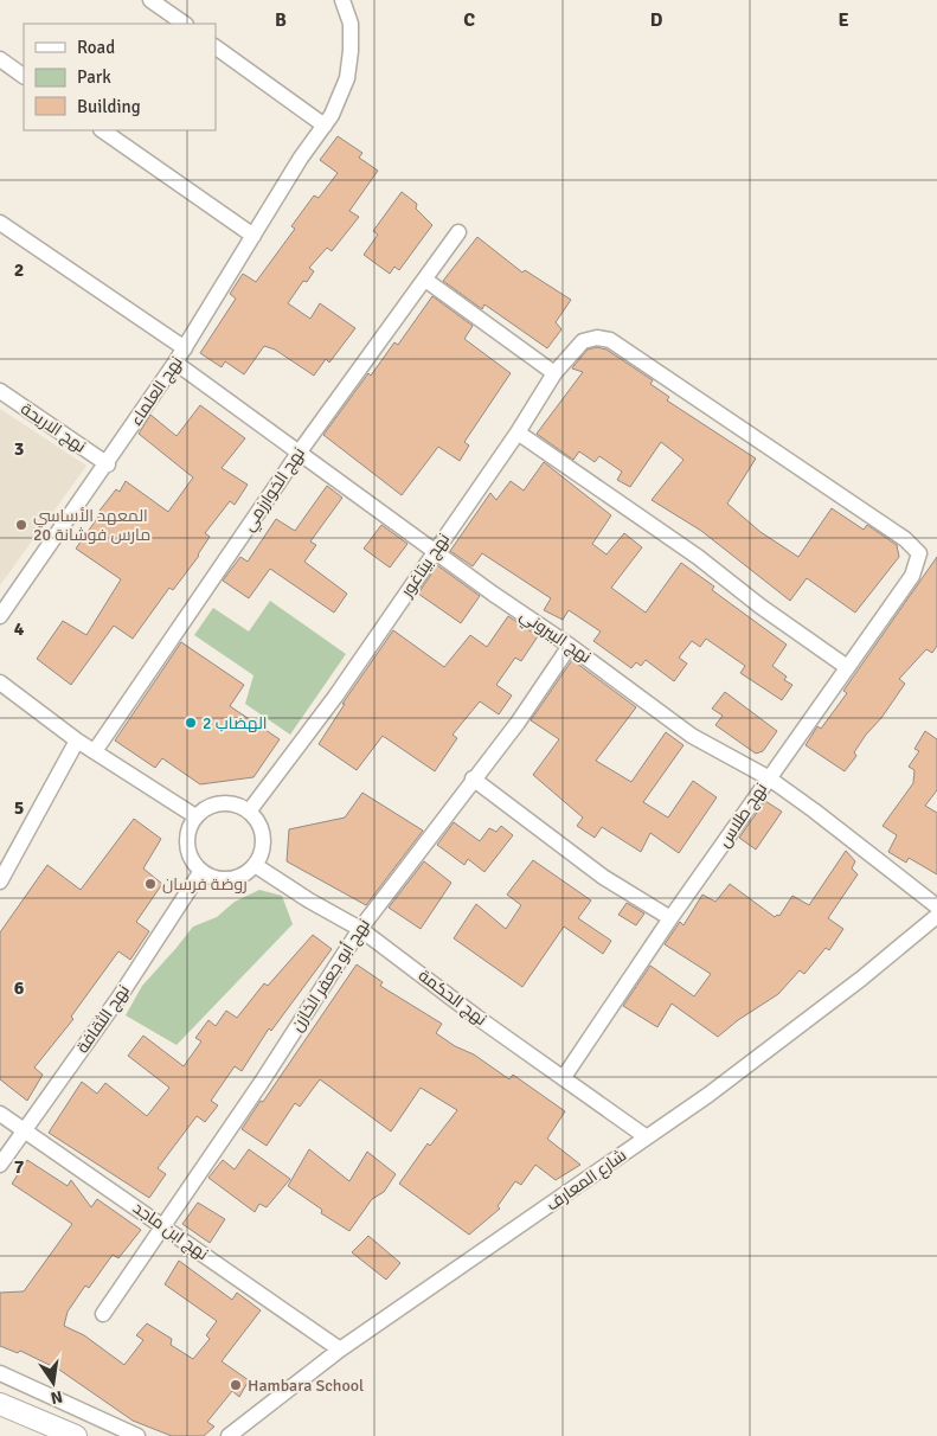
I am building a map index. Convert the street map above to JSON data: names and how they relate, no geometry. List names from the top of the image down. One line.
{"streets":{"street":["نهج العلماء","نهج الاريحة","نهج الخوارزمي","نهج بيتاغور","نهج البيروني","نهج طلاس","نهج أبو جعفر الخازن","نهج الحكمة","نهج الثقافة","شارع المعارف","نهج ابن ماجد"]},"crossings":[["نهج العلماء","نهج الاريحة"],["نهج العلماء","نهج البيروني"],["نهج الخوارزمي","نهج البيروني"],["نهج بيتاغور","نهج البيروني"],["نهج بيتاغور","نهج طلاس"],["نهج بيتاغور","نهج الحكمة"],["نهج بيتاغور","نهج الثقافة"],["نهج البيروني","نهج طلاس"],["نهج البيروني","نهج أبو جعفر الخازن"],["نهج طلاس","نهج الحكمة"],["نهج أبو جعفر الخازن","نهج الحكمة"],["نهج أبو جعفر الخازن","نهج ابن ماجد"],["نهج الحكمة","نهج الثقافة"],["نهج الحكمة","شارع المعارف"],["نهج الثقافة","نهج ابن ماجد"],["شارع المعارف","نهج ابن ماجد"]],"places":["المعهد الأساسي 20 مارس فوشانة","الهضاب 2","روضة فرسان","Hambara School"],"legend":["Road","Park","Building"],"north":"bottom","grid":{"columns":["B","C","D","E"],"rows":["2","3","4","5","6","7"]}}
